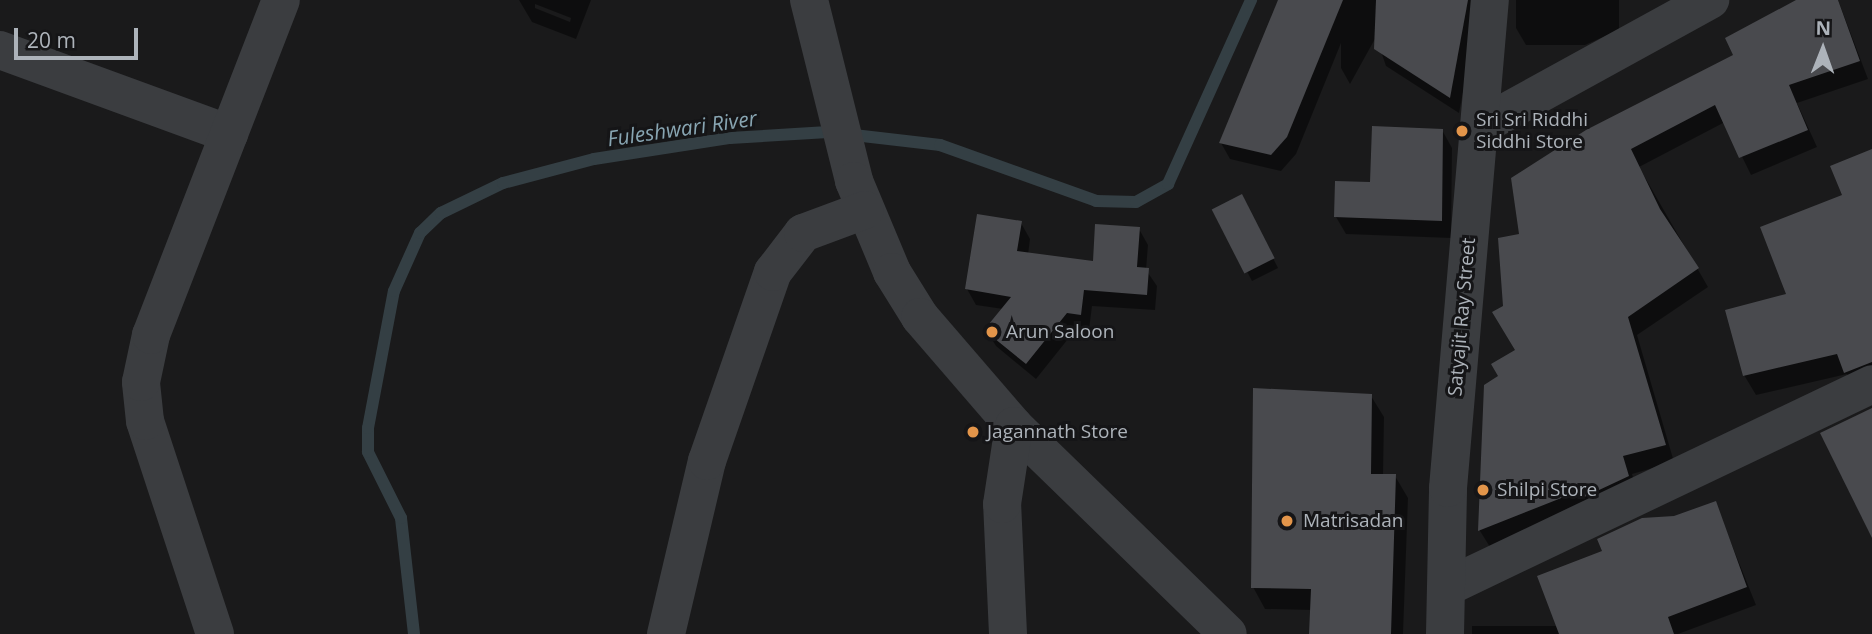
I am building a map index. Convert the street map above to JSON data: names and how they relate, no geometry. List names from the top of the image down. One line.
{"streets":{"street":["Satyajit Ray Street"]},"water":["Fuleshwari River"],"places":["Sri Sri Riddhi Siddhi Store","Arun Saloon","Jagannath Store","Shilpi Store","Matrisadan"],"scale_bar":"20 m","north":"top"}
